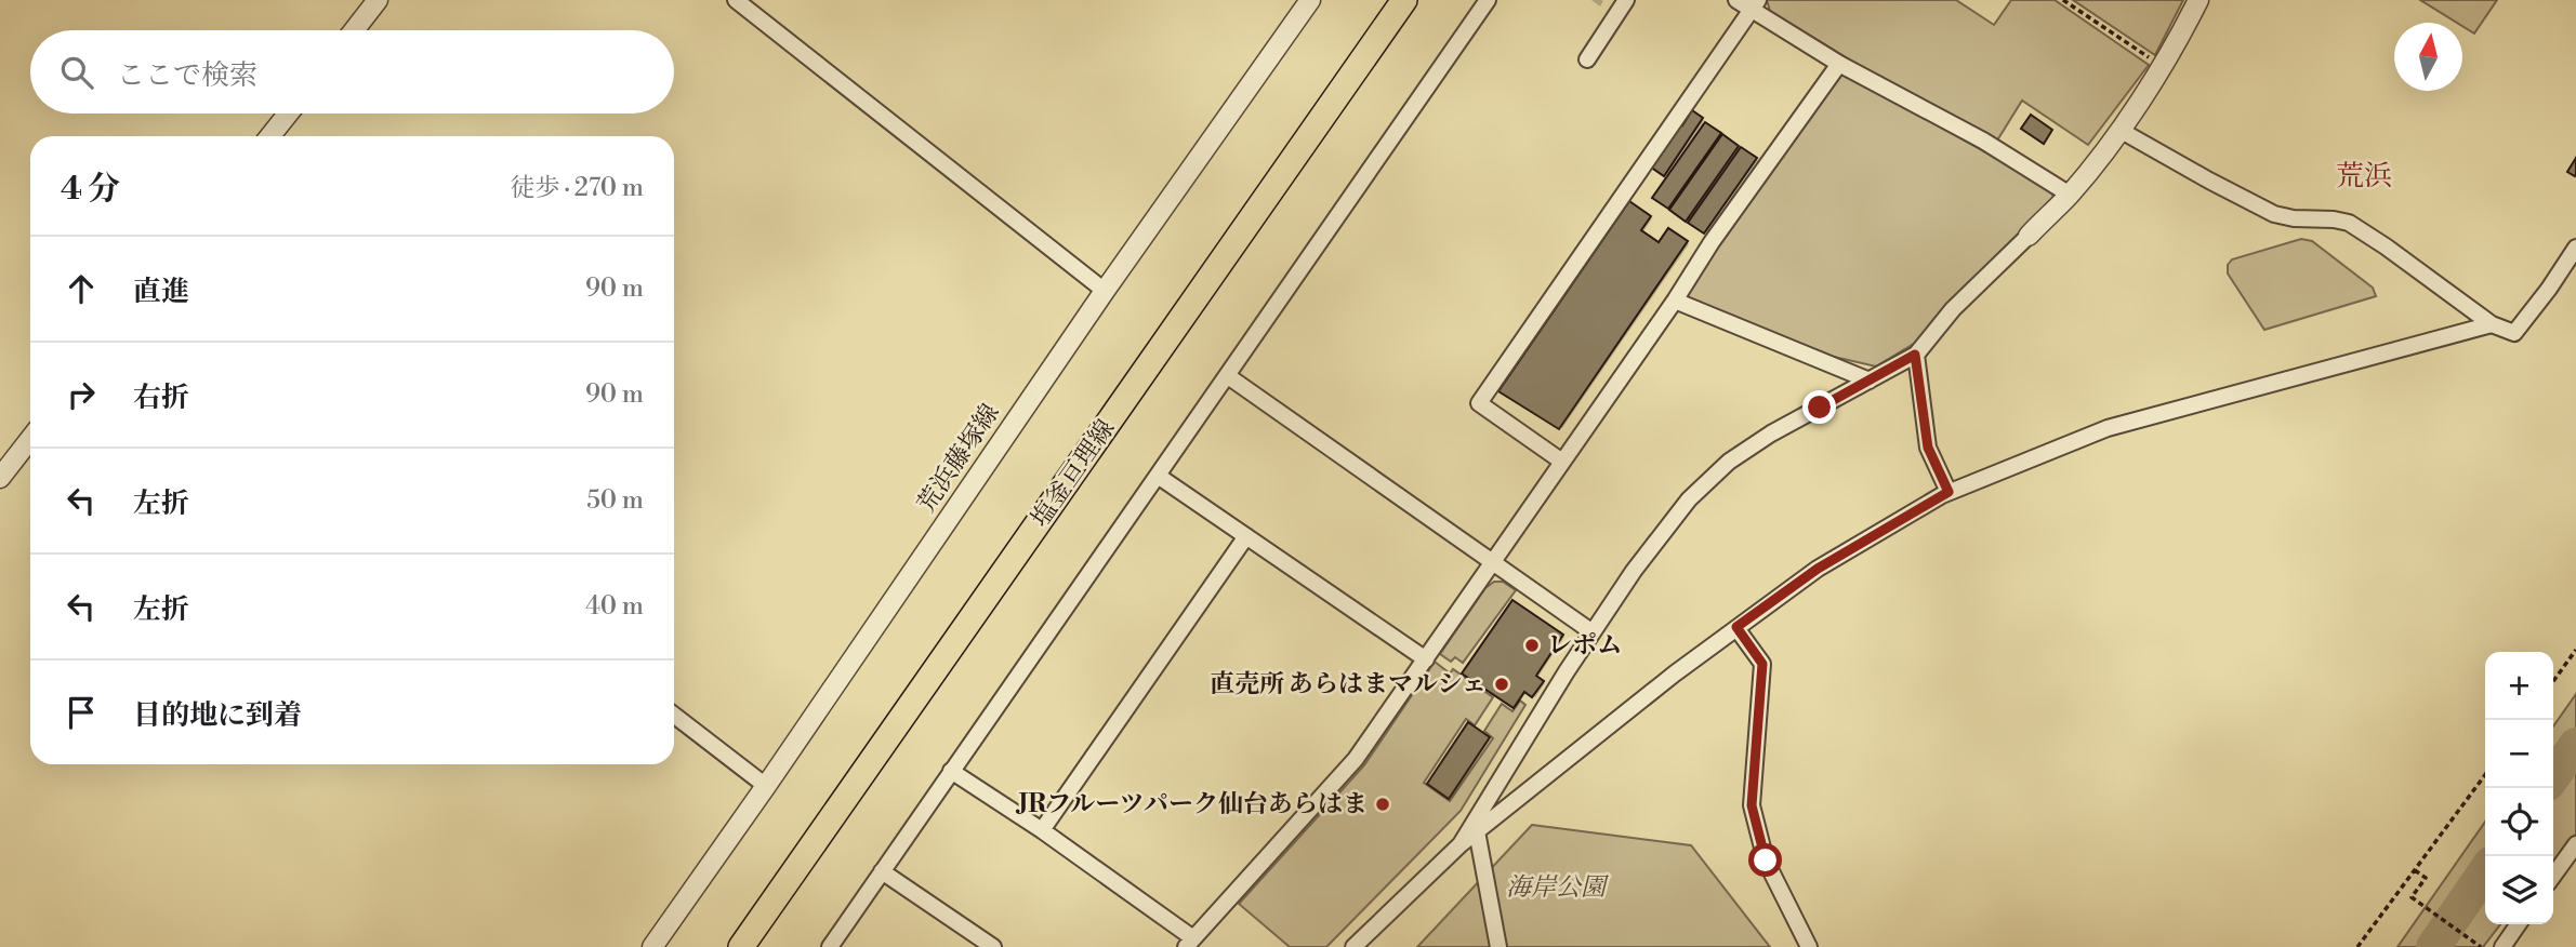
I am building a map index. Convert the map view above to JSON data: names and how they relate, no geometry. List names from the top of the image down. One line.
{"streets":{"main road":["塩釜亘理線"],"street":["荒浜藤塚線"]},"districts":["荒浜"],"parks":["海岸公園"],"places":["レポム","直売所 あらはまマルシェ","JRフルーツパーク仙台あらはま"],"north":"top","page":{"search":"ここで検索","heading":["4 分","徒歩 · 270 m"],"list":[["直進","90 m"],["右折","90 m"],["左折","50 m"],["左折","40 m"],"目的地に到着"],"map_buttons":["+","−"]}}
